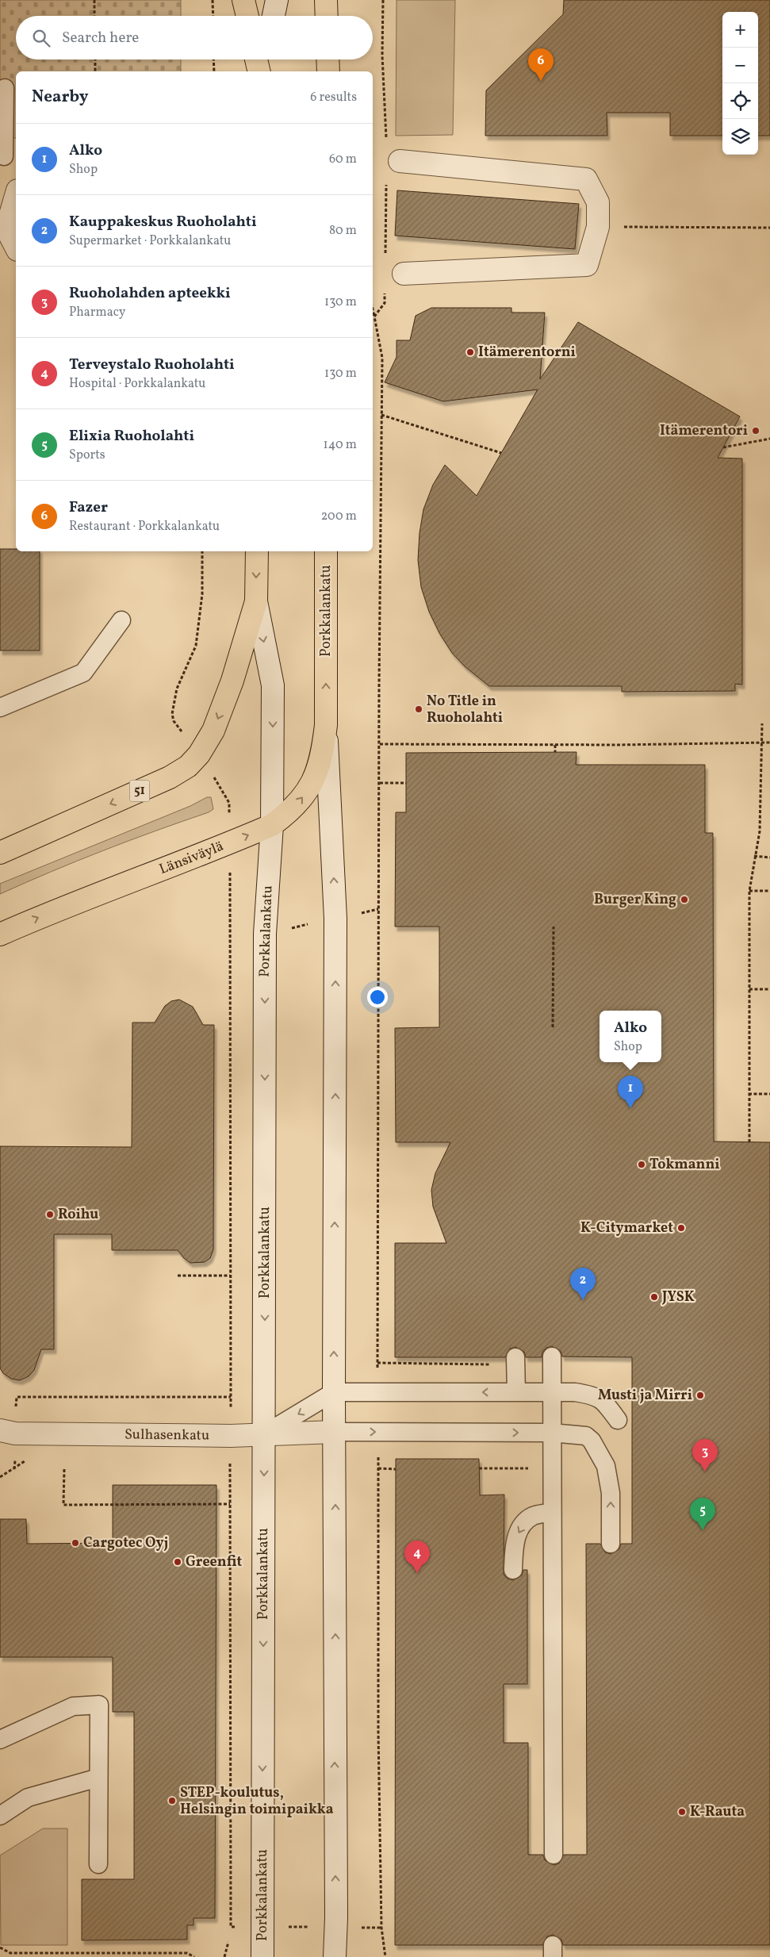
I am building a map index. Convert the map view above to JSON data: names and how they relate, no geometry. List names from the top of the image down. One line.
{"streets":{"main road":["Porkkalankatu","51","Länsiväylä","Sulhasenkatu"]},"crossings":[["Porkkalankatu","51"],["Porkkalankatu","Länsiväylä"],["Porkkalankatu","Sulhasenkatu"]],"places":["Itämerentorni","Itämerentori","No Title in Ruoholahti","Burger King","Tokmanni","Roihu","K-Citymarket","JYSK","Musti ja Mirri","Cargotec Oyj","Greenfit","STEP-koulutus, Helsingin toimipaikka","K-Rauta"],"page":{"map_buttons":["+","−"],"search":"Search here","pins":["6","1","2","3","5","4"],"heading":["Nearby","6 results"],"list":[{"mark":"1","name":"Alko","note":"Shop","value":"60 m"},{"mark":"2","name":"Kauppakeskus Ruoholahti","note":"Supermarket · Porkkalankatu","value":"80 m"},{"mark":"3","name":"Ruoholahden apteekki","note":"Pharmacy","value":"130 m"},{"mark":"4","name":"Terveystalo Ruoholahti","note":"Hospital · Porkkalankatu","value":"130 m"},{"mark":"5","name":"Elixia Ruoholahti","note":"Sports","value":"140 m"},{"mark":"6","name":"Fazer","note":"Restaurant · Porkkalankatu","value":"200 m"}],"popup":["Alko","Shop"]}}
